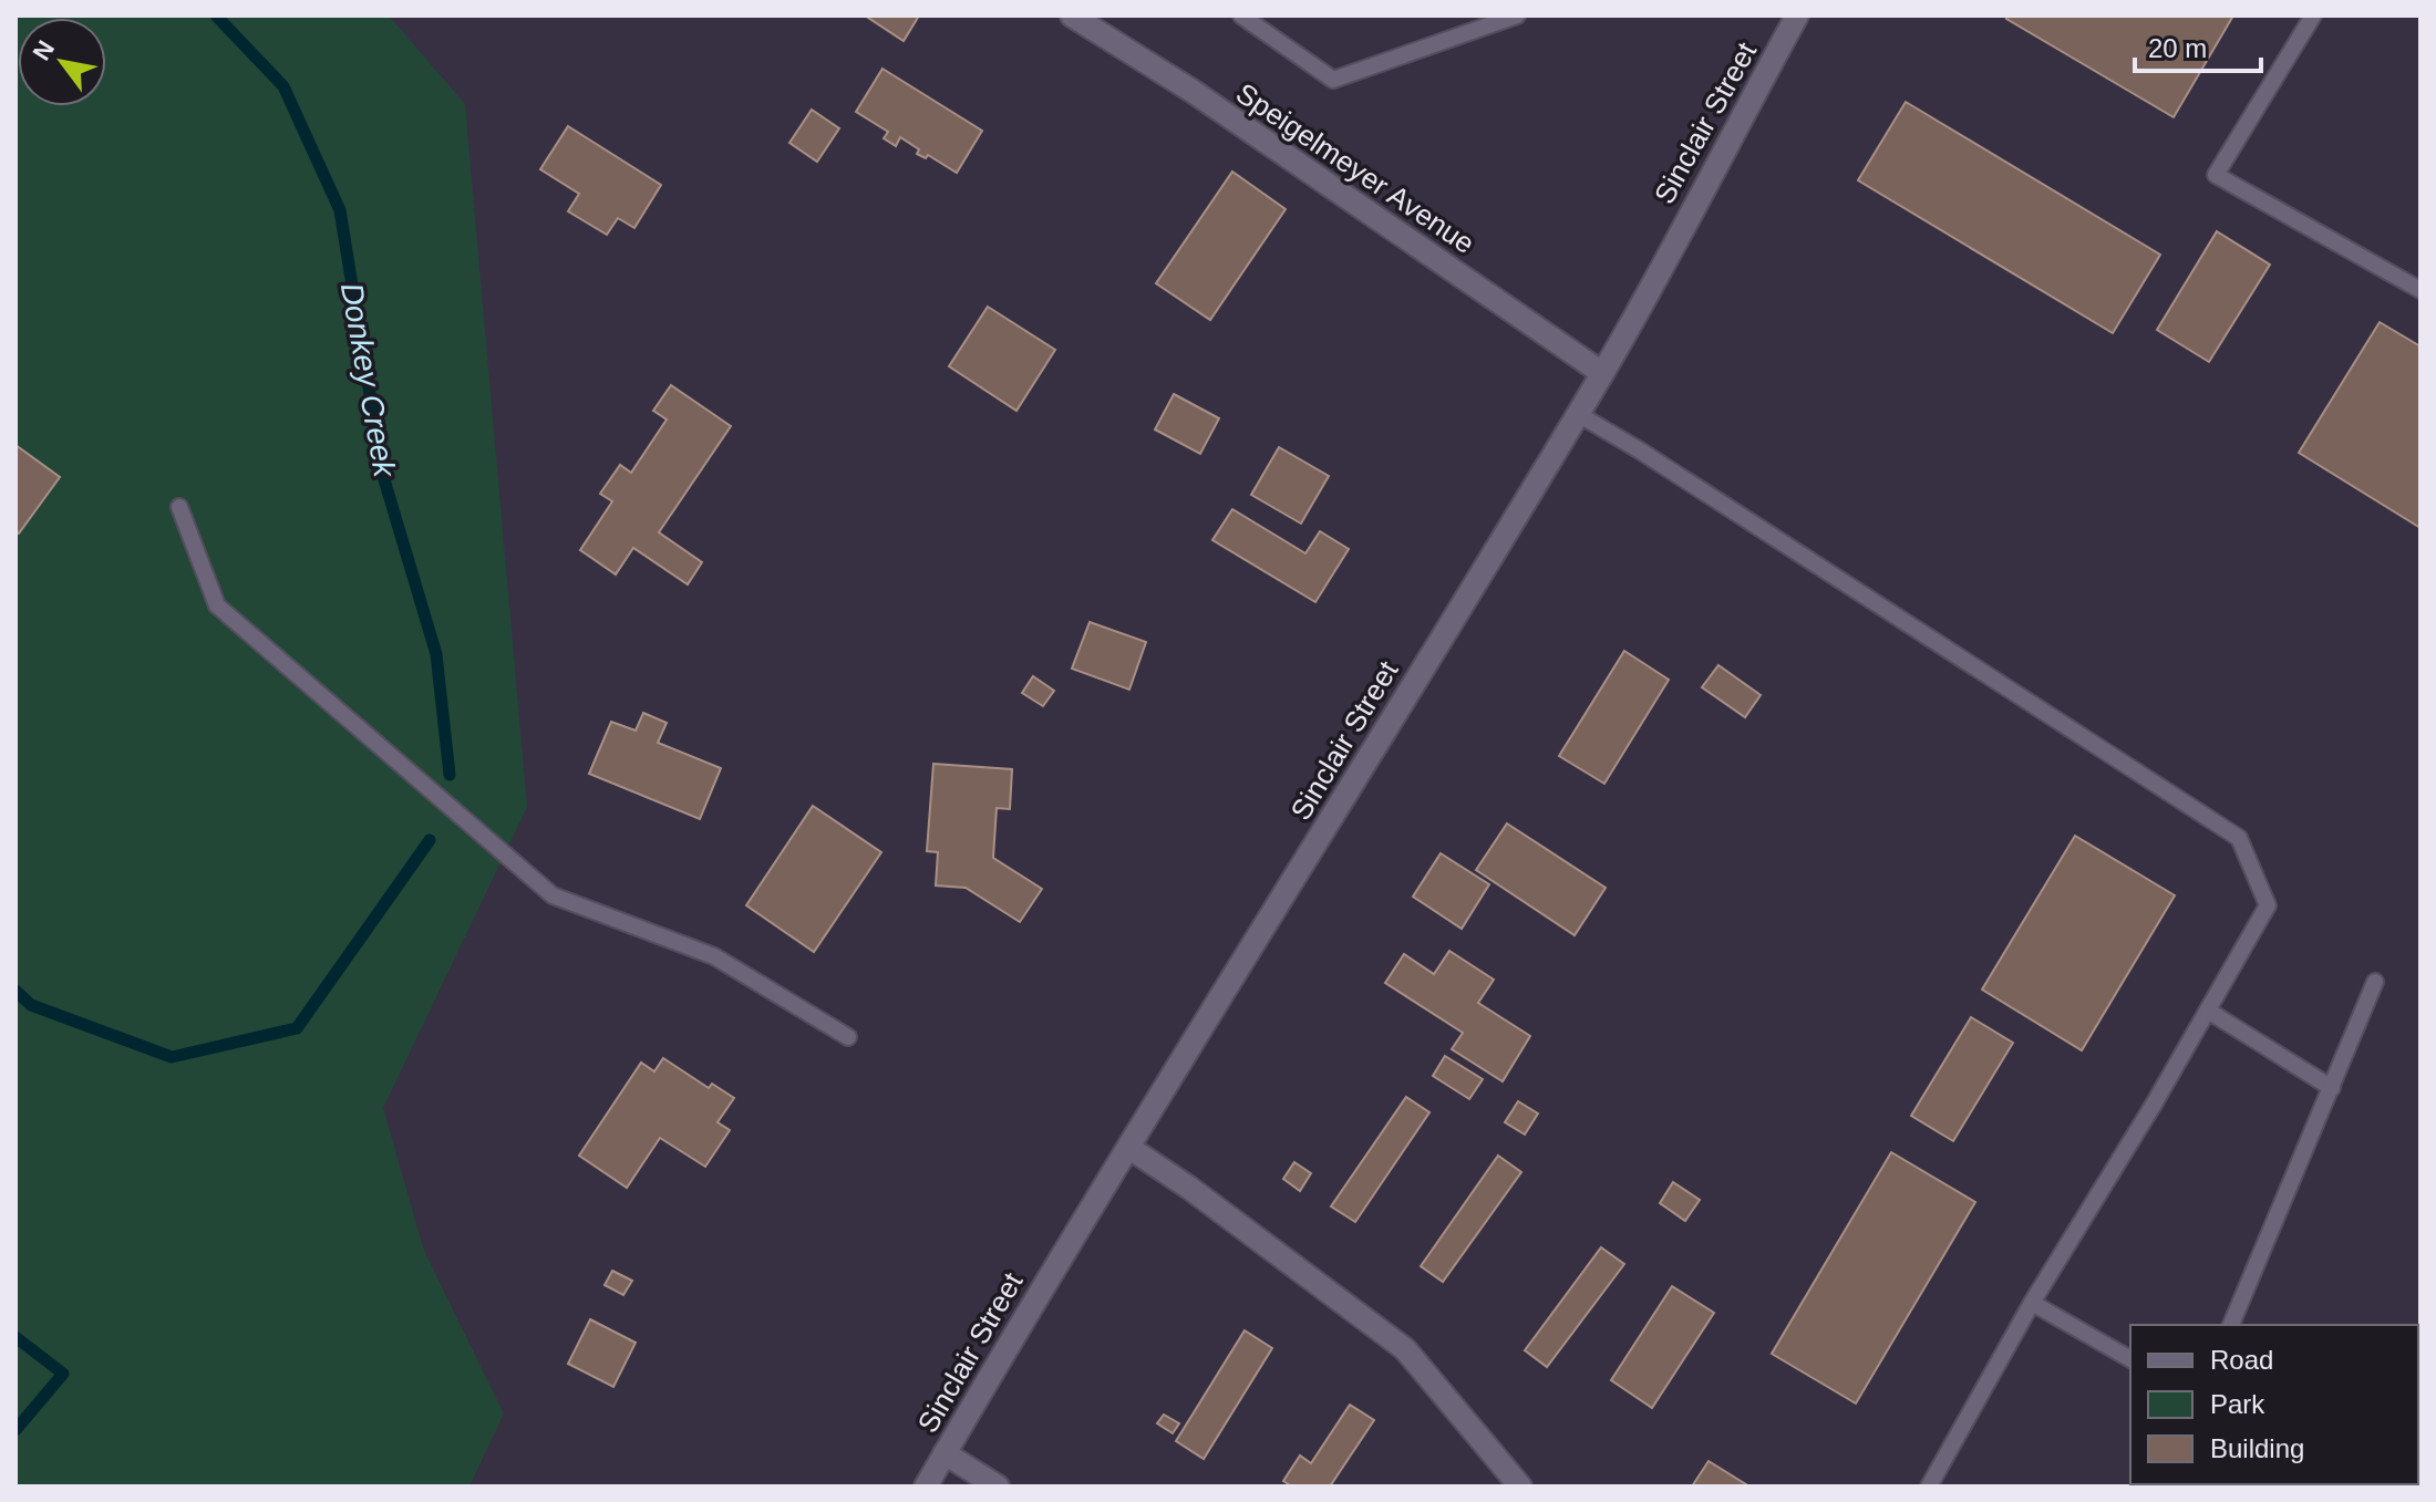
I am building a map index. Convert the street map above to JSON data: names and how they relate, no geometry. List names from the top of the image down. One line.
{"streets":{"street":["Sinclair Street","Speigelmeyer Avenue"]},"crossings":[["Sinclair Street","Speigelmeyer Avenue"]],"water":["Donkey Creek"],"legend":["Road","Park","Building"],"scale_bar":"20 m","north":"top left"}
